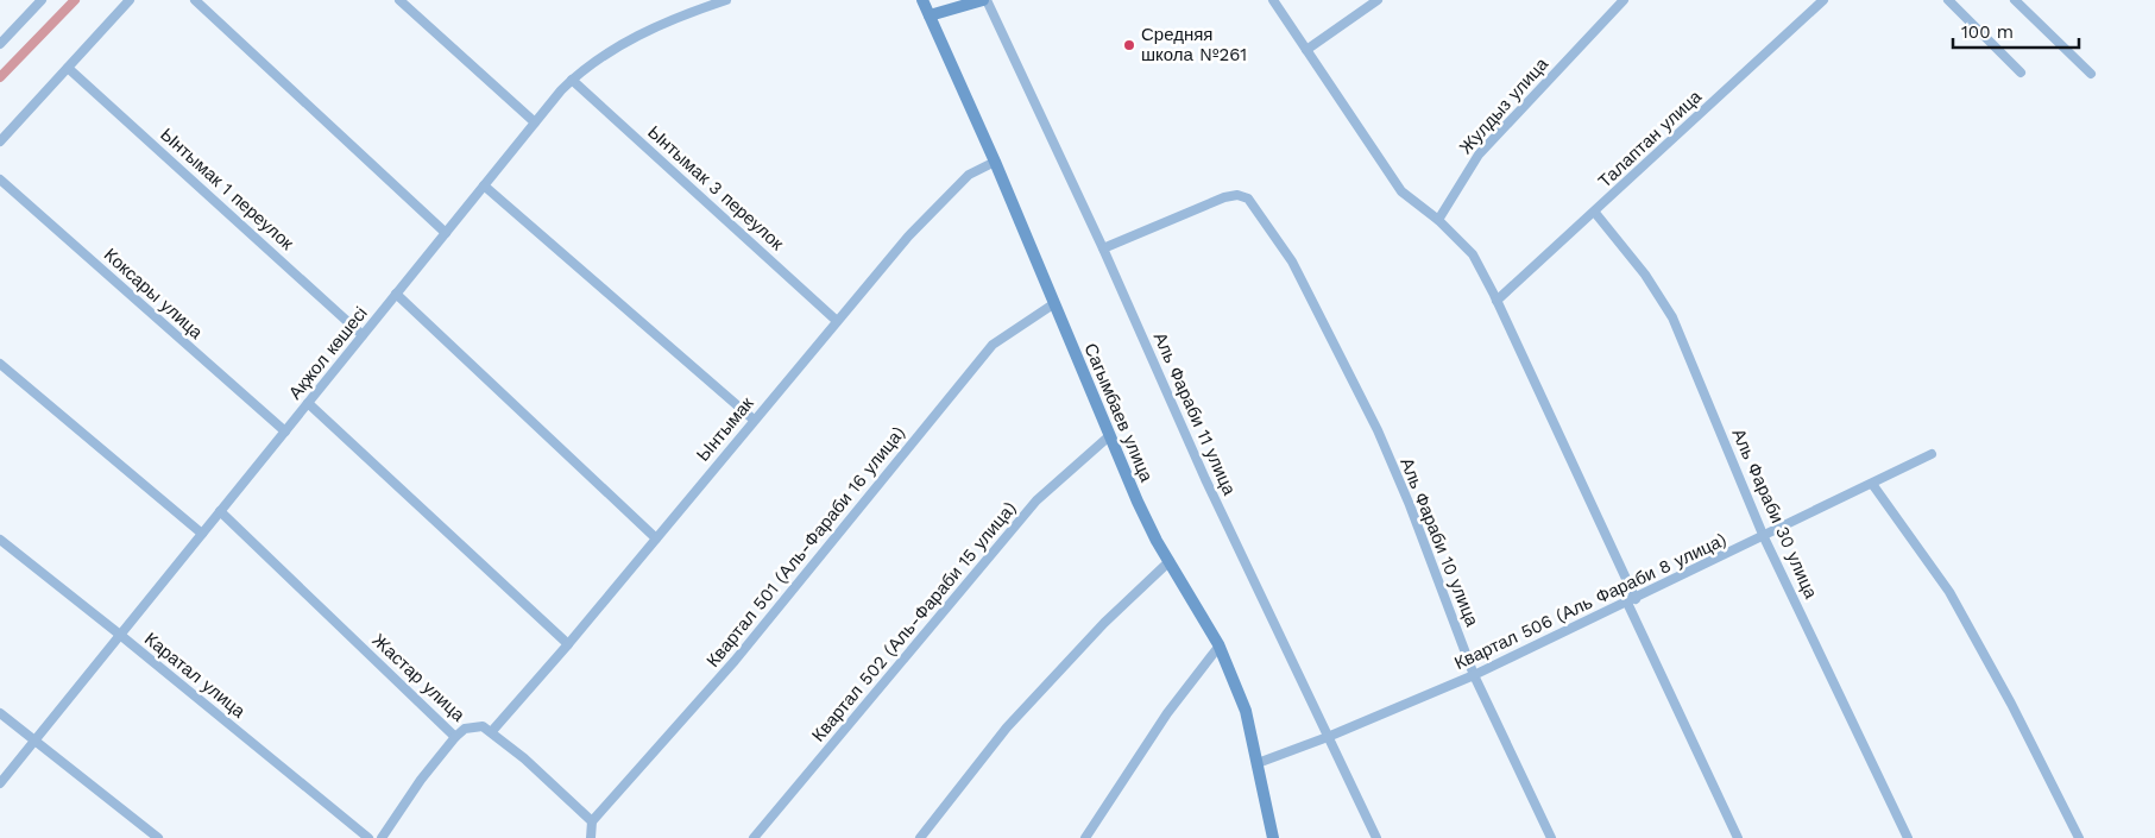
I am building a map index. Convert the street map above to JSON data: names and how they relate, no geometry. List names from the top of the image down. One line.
{"streets":{"street":["Жулдыз улица","Талаптан улица","Ынтымак 3 переулок","Ынтымак 1 переулок","Коксары улица","Ақжол көшесі","Сагымбаев улица","Аль Фараби 11 улица","Ынтымак","Аль Фараби 30 улица","Аль Фараби 10 улица","Квартал 501 (Аль-Фараби 16 улица)","Квартал 506 (Аль Фараби 8 улица)","Квартал 502 (Аль-Фараби 15 улица)","Каратал улица","Жастар улица"]},"crossings":[["Талаптан улица","Аль Фараби 30 улица"],["Ынтымак 3 переулок","Ақжол көшесі"],["Ынтымак 3 переулок","Ынтымак"],["Ынтымак 1 переулок","Ақжол көшесі"],["Коксары улица","Ақжол көшесі"],["Ақжол көшесі","Каратал улица"],["Ақжол көшесі","Жастар улица"],["Сагымбаев улица","Ынтымак"],["Сагымбаев улица","Квартал 501 (Аль-Фараби 16 улица)"],["Сагымбаев улица","Квартал 506 (Аль Фараби 8 улица)"],["Сагымбаев улица","Квартал 502 (Аль-Фараби 15 улица)"],["Аль Фараби 11 улица","Аль Фараби 10 улица"],["Аль Фараби 11 улица","Квартал 506 (Аль Фараби 8 улица)"],["Ынтымак","Жастар улица"],["Аль Фараби 30 улица","Квартал 506 (Аль Фараби 8 улица)"],["Аль Фараби 10 улица","Квартал 506 (Аль Фараби 8 улица)"]],"places":["Средняя школа №261"],"scale_bar":"100 m"}
